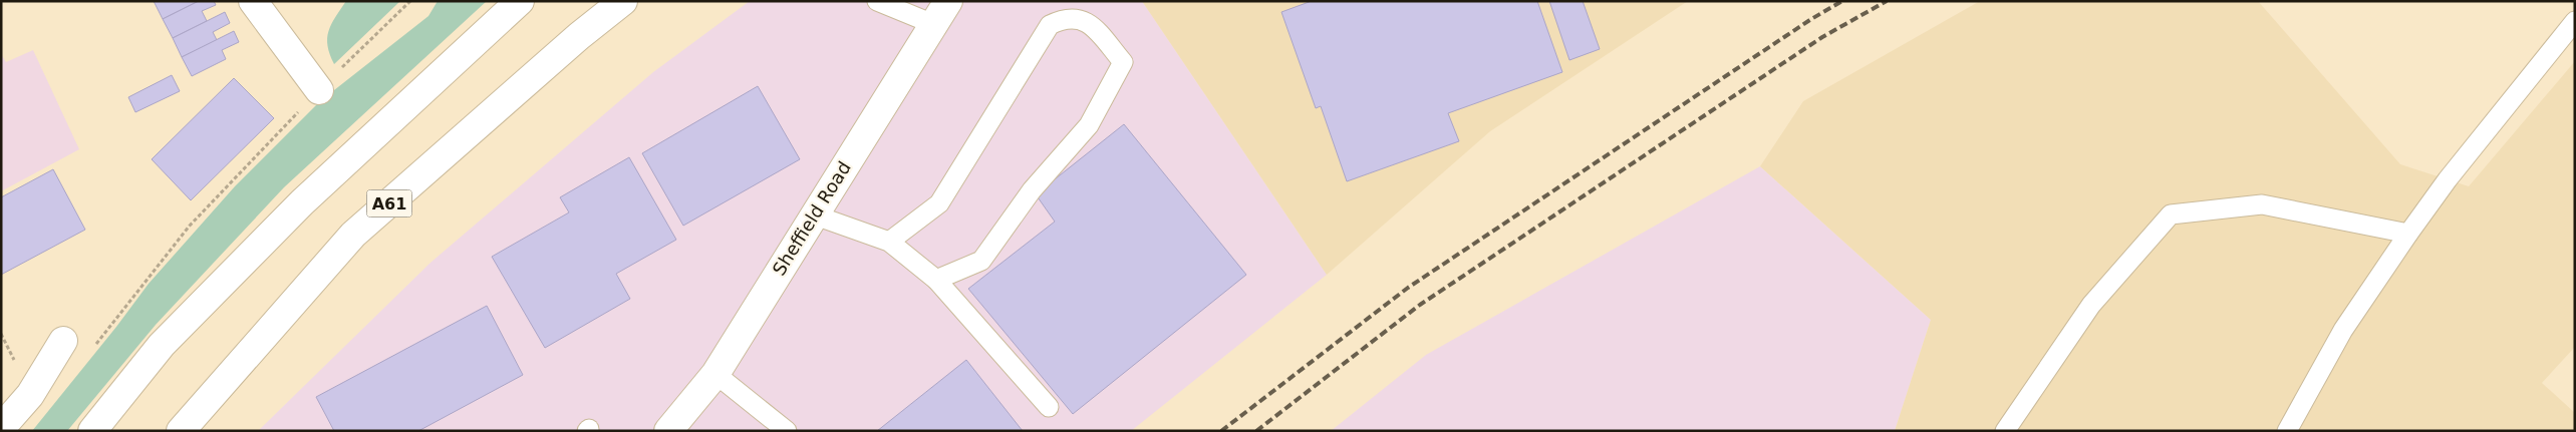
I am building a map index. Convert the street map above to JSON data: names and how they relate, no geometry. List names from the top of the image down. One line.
{"streets":{"main road":["A61","Sheffield Road"]}}
